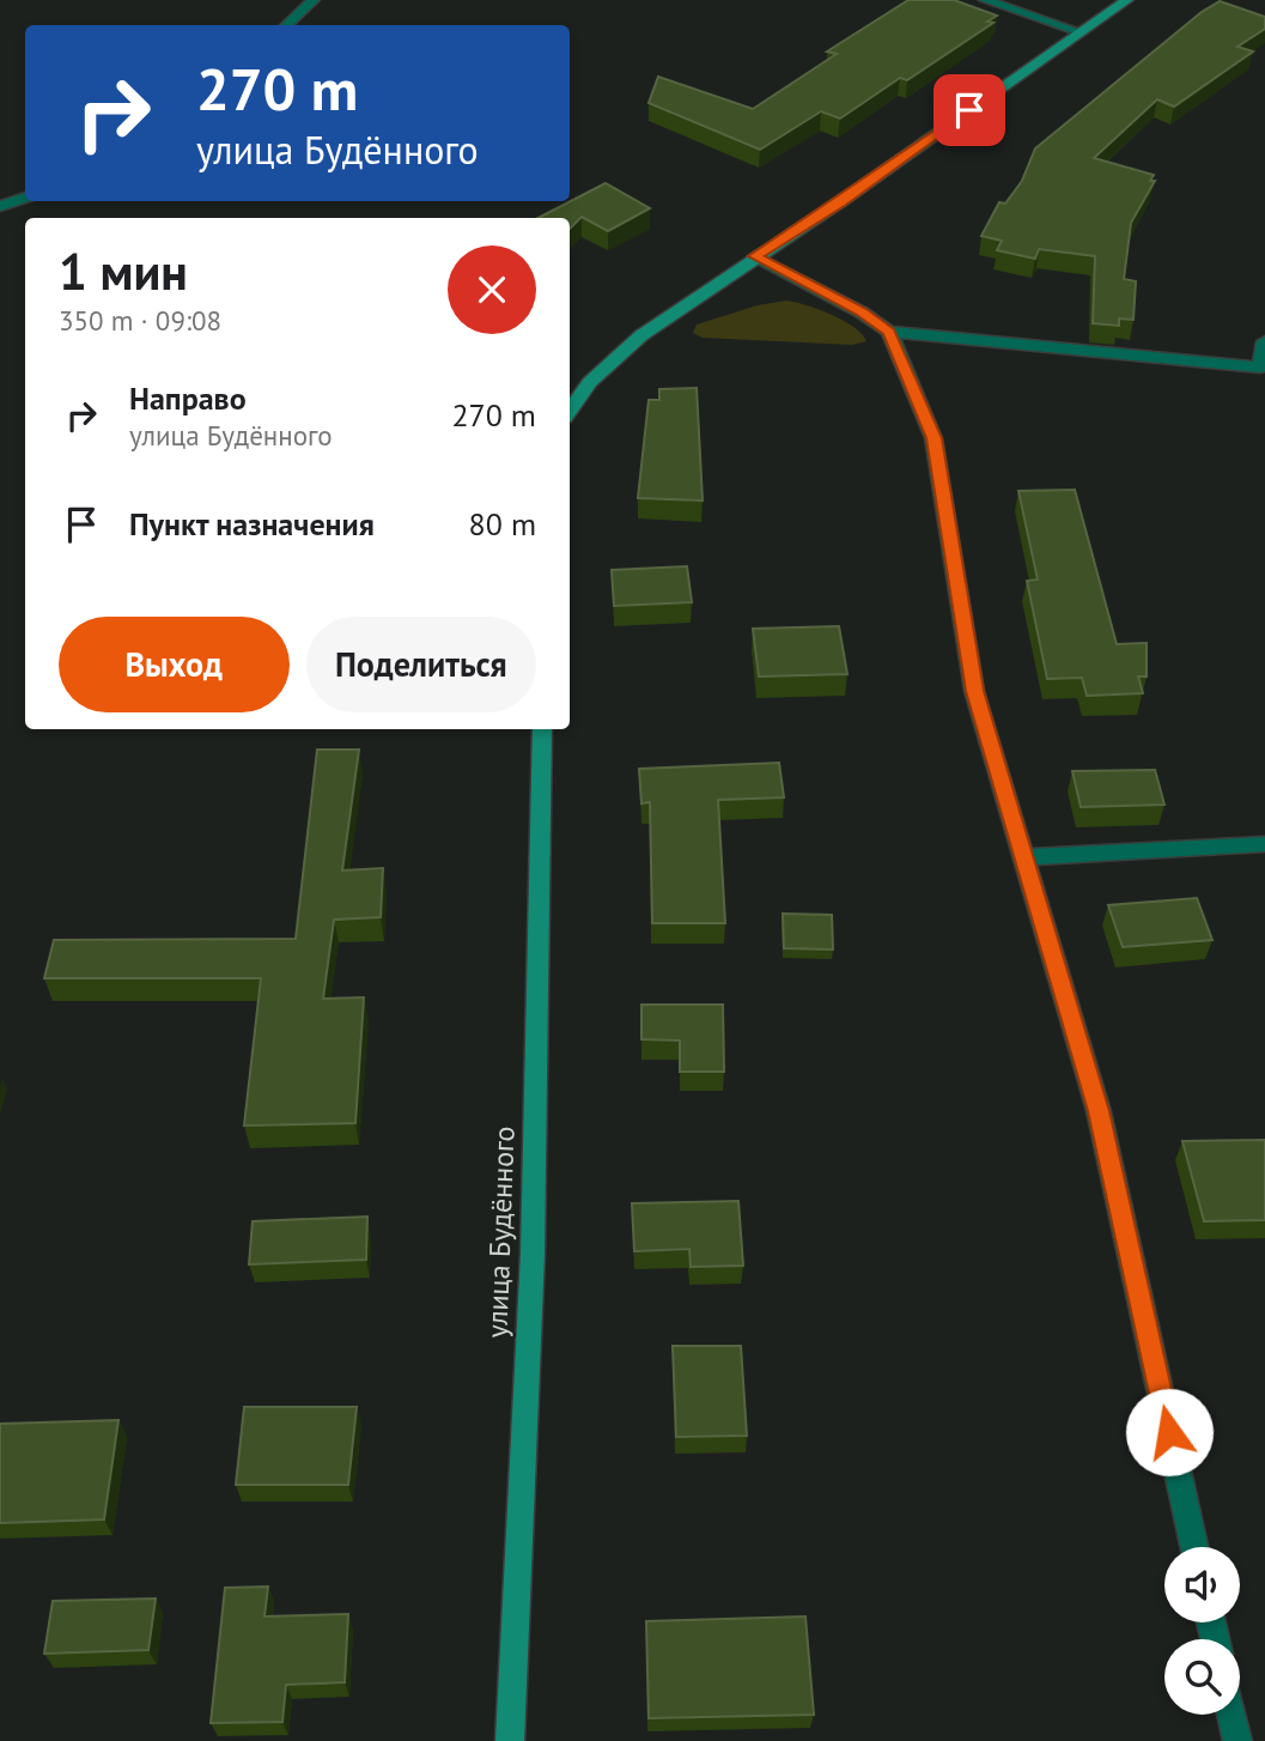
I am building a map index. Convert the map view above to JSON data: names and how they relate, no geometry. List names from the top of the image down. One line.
{"streets":{"main road":["улица Будённого"]},"page":{"turn":["270 m","улица Будённого"],"heading":["1 мин","350 m · 09:08"],"list":[{"name":"Направо","note":"улица Будённого","value":"270 m"},{"name":"Пункт назначения","value":"80 m"}],"buttons":["Выход","Поделиться"]}}
